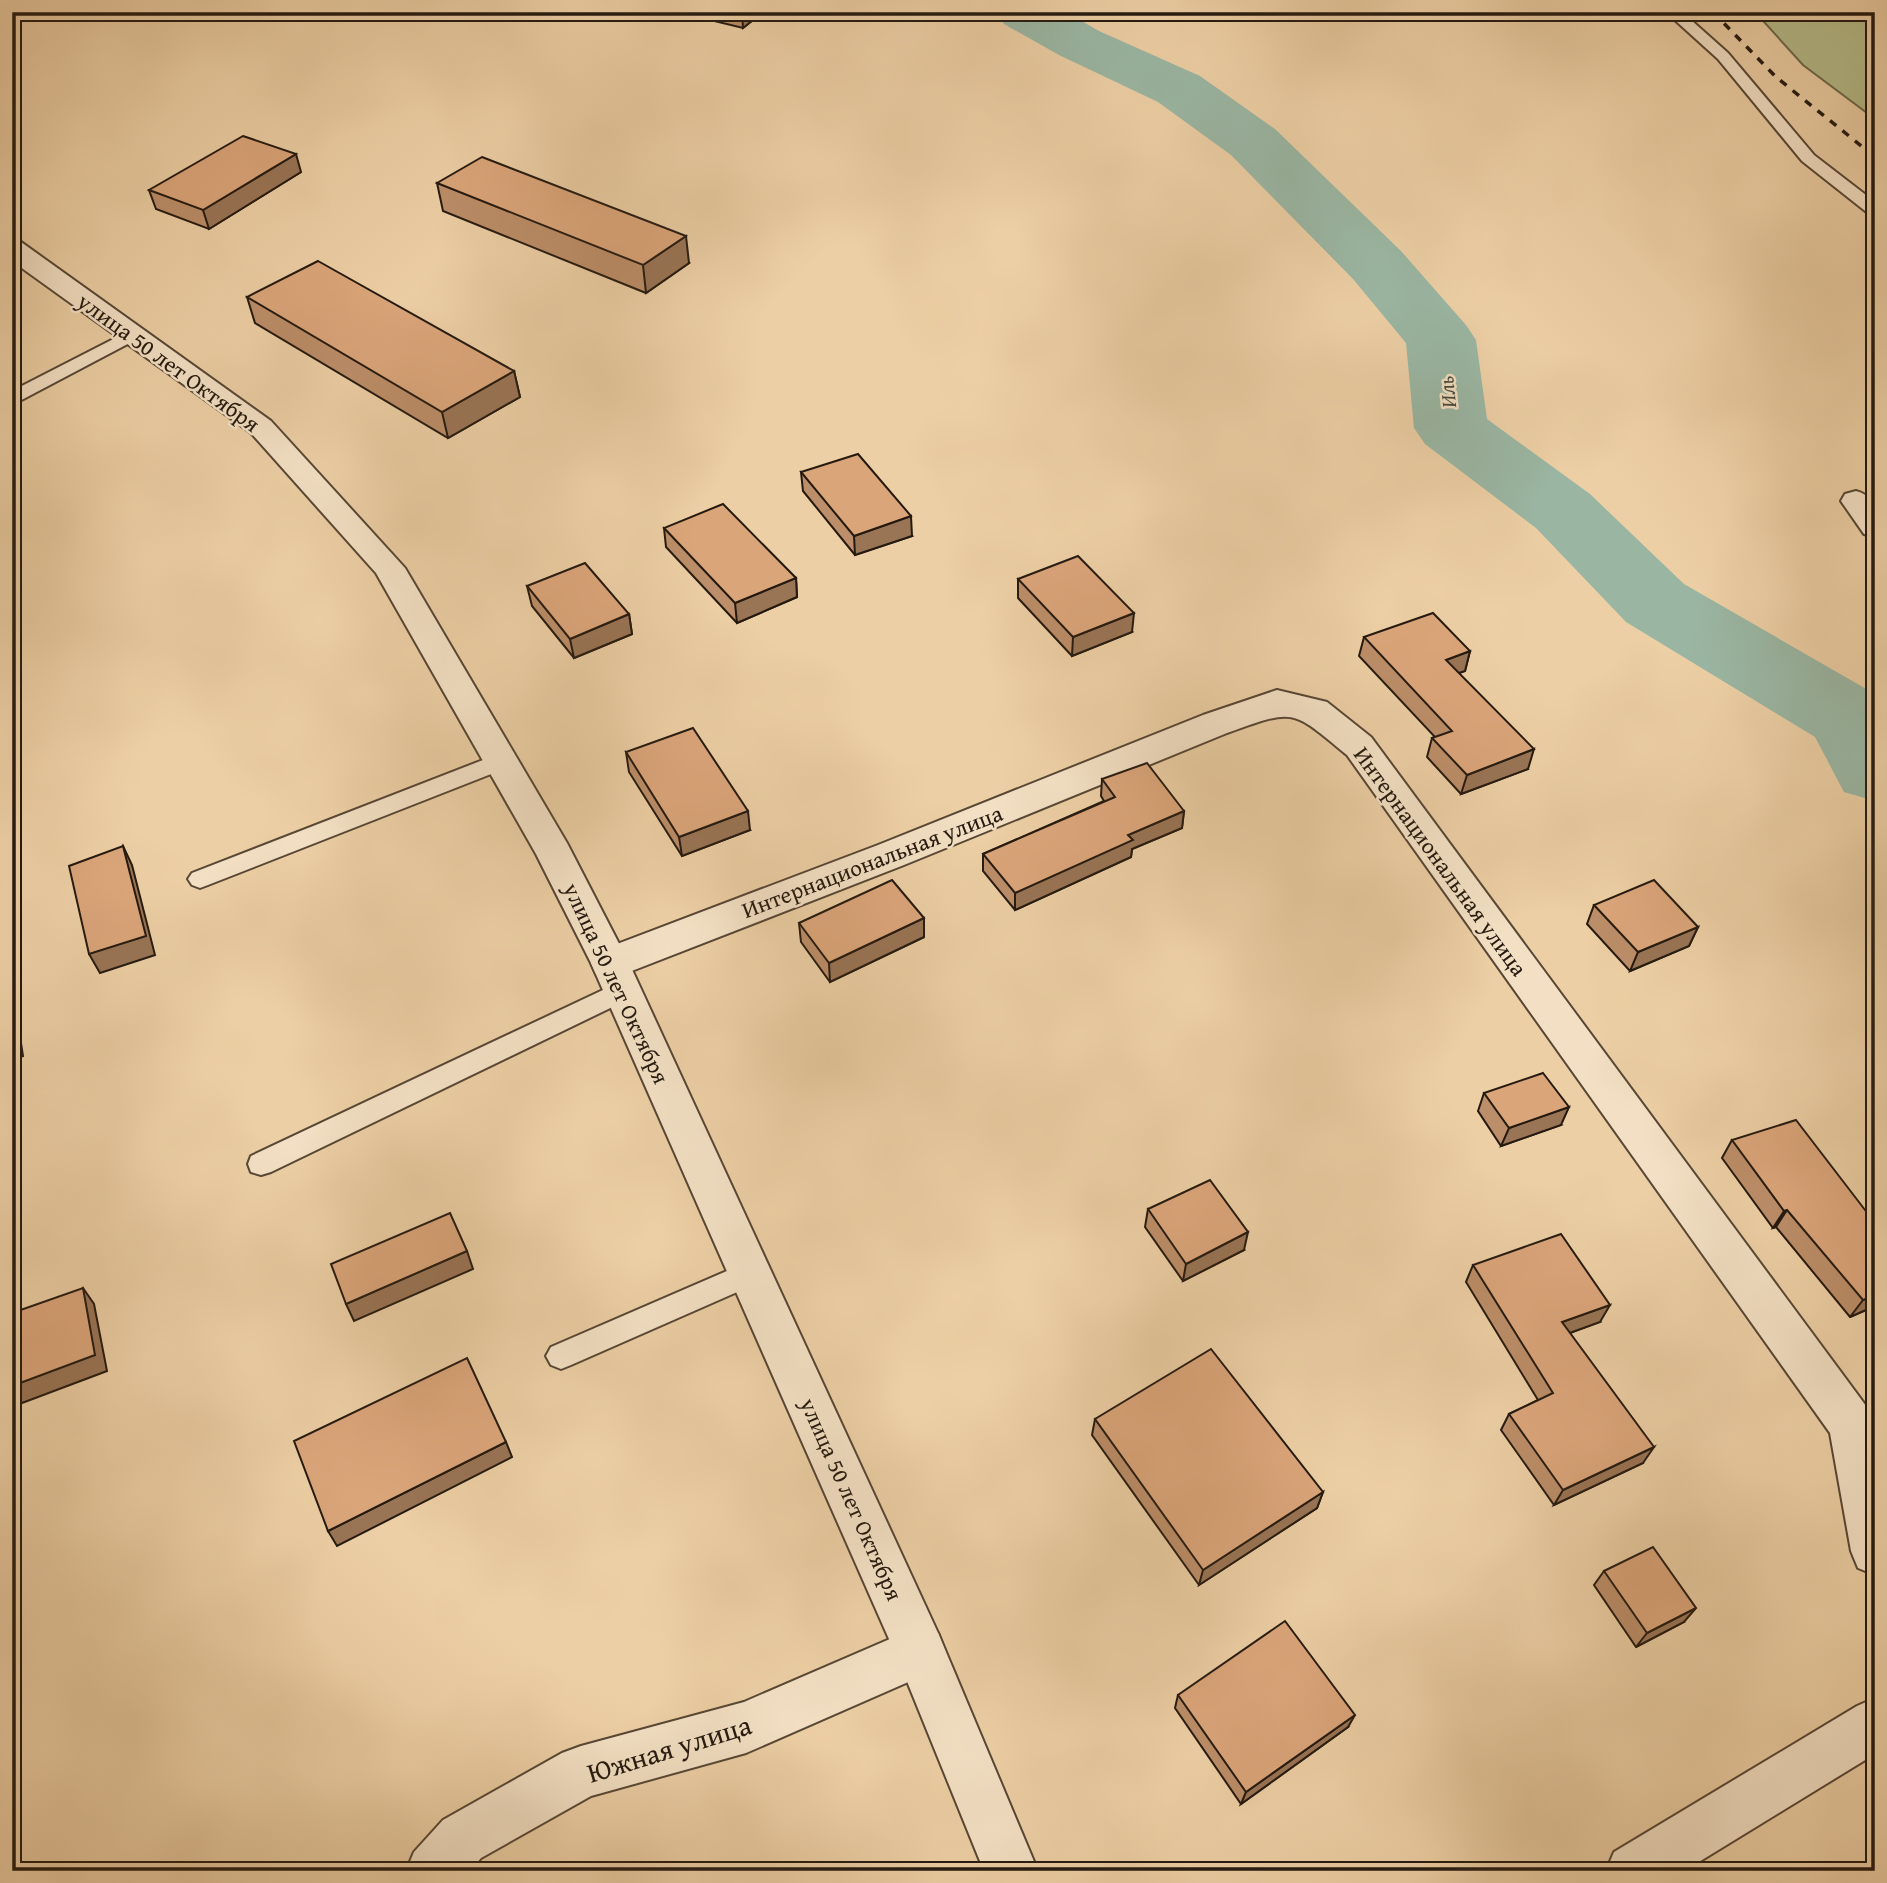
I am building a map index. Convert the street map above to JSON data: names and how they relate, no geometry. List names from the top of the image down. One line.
{"streets":{"street":["улица 50 лет Октября","Интернациональная улица","Южная улица"]},"crossings":[["улица 50 лет Октября","Интернациональная улица"],["улица 50 лет Октября","Южная улица"]],"water":["Иль"]}
